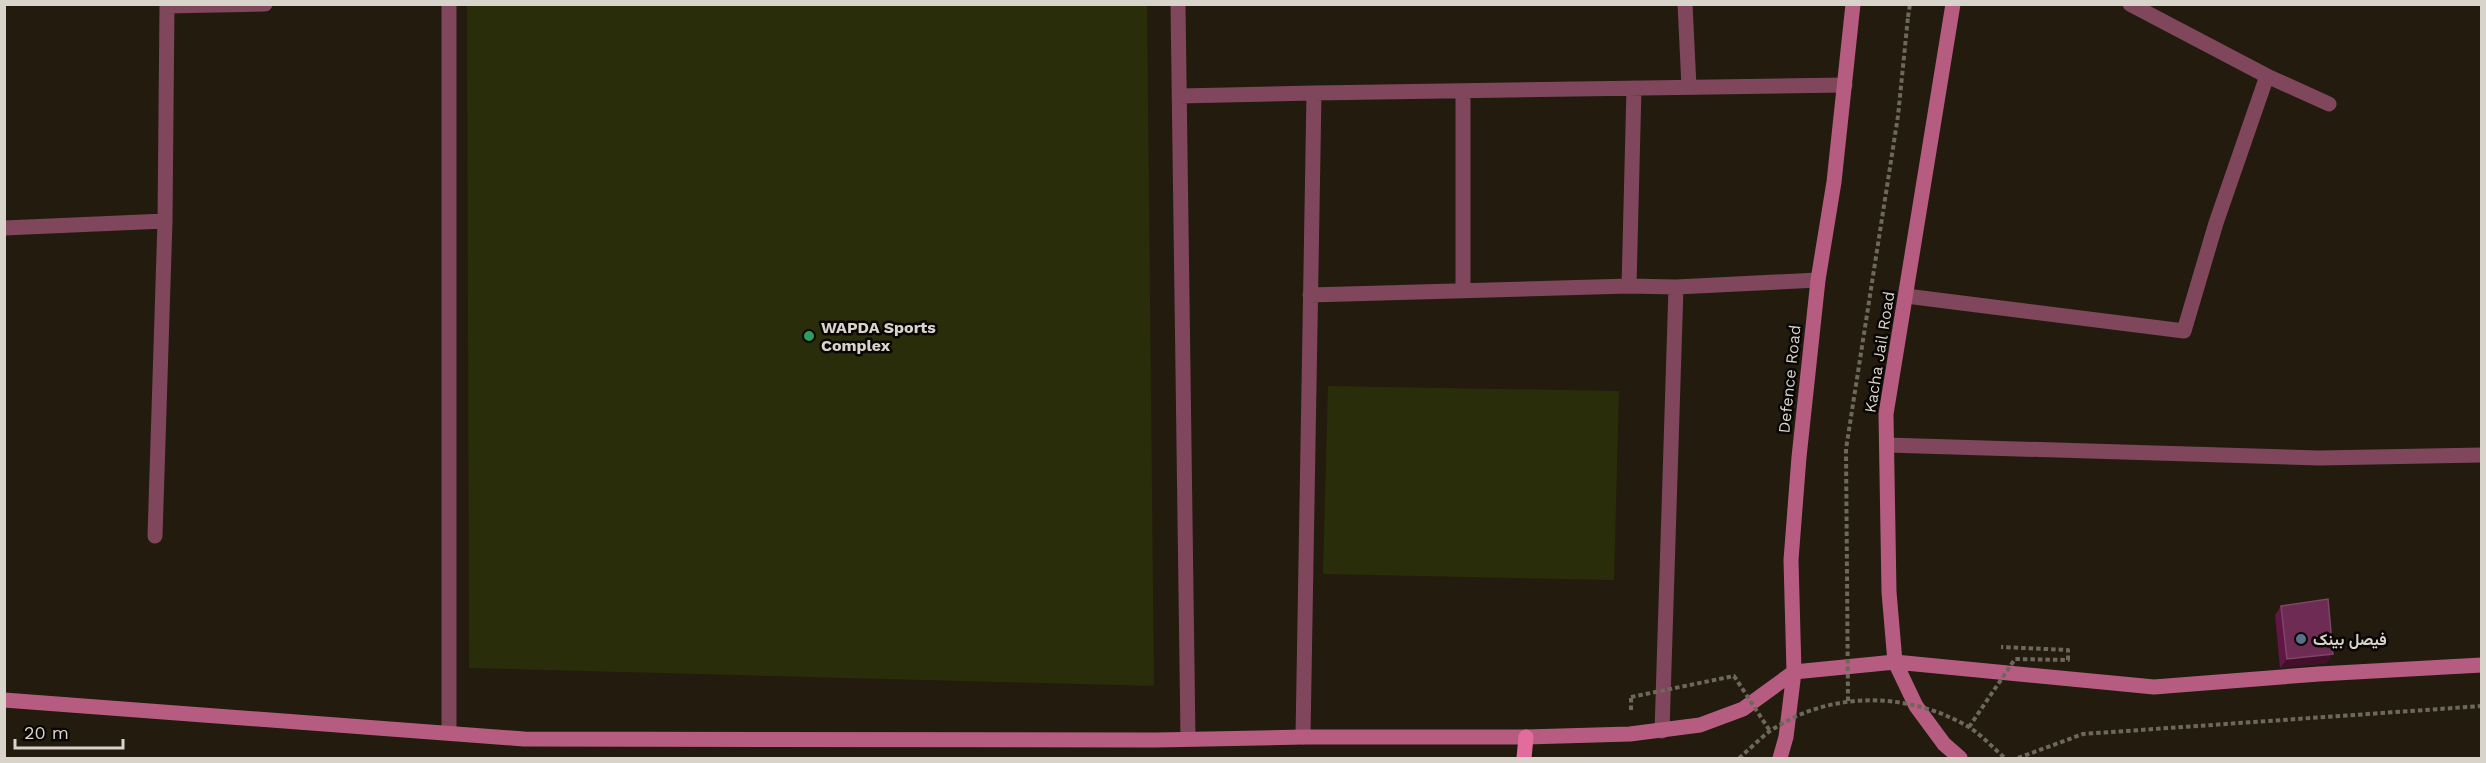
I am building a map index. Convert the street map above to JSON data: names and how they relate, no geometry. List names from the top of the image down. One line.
{"streets":{"street":["Kacha Jail Road","Defence Road"]},"places":["WAPDA Sports Complex","فیصل بینک"],"scale_bar":"20 m"}
